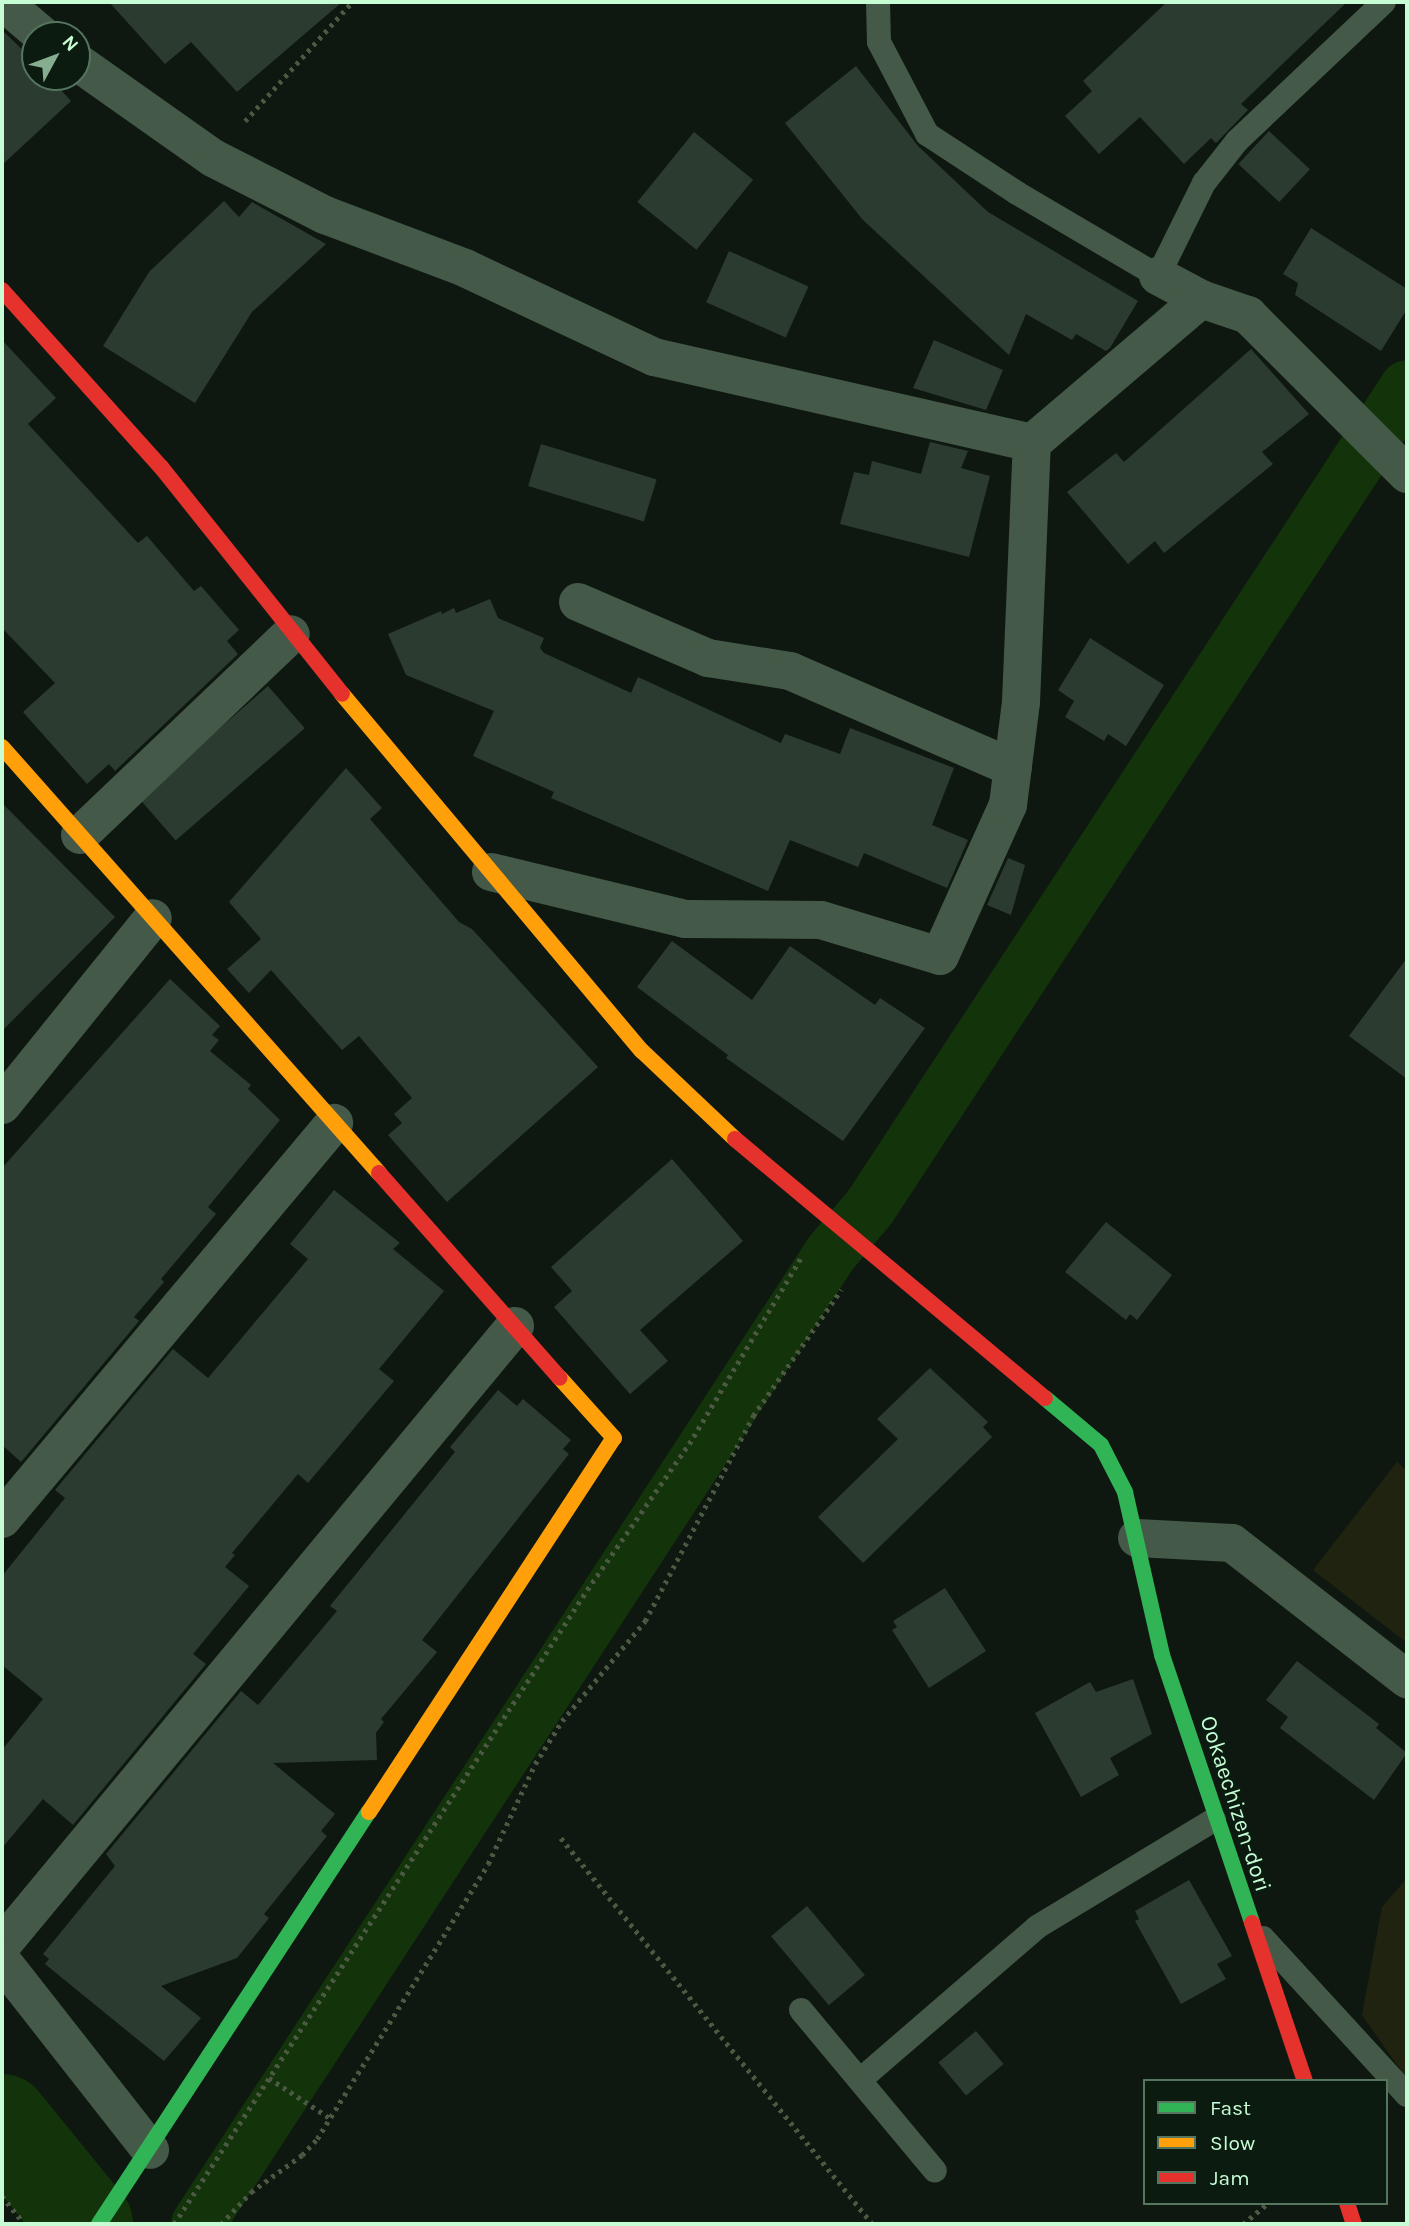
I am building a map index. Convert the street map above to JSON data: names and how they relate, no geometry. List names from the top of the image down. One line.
{"streets":{"street":["Ookaechizen-dori"]},"legend":["Fast","Slow","Jam"],"north":"top right"}
